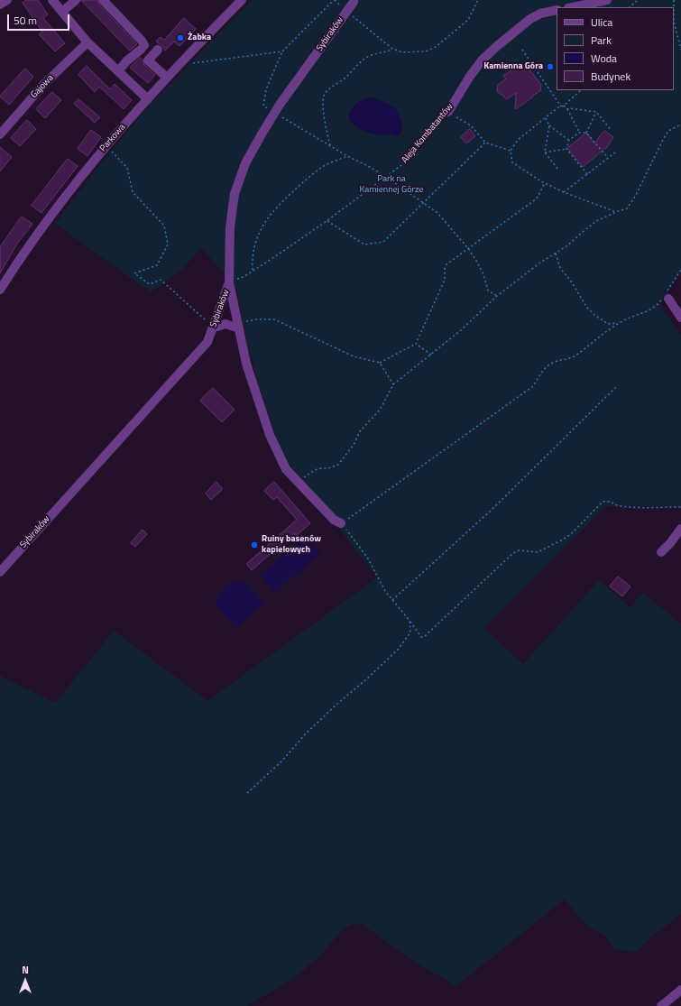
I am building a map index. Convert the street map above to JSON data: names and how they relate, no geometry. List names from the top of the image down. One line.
{"streets":{"street":["Sybiraków","Gajowa","Aleja Kombatantów","Parkowa"]},"crossings":[["Sybiraków","Aleja Kombatantów"]],"parks":["Park na Kamiennej Górze"],"places":["Żabka","Kamienna Góra","Ruiny basenów kapielowych"],"legend":["Ulica","Park","Woda","Budynek"],"scale_bar":"50 m","north":"top"}
